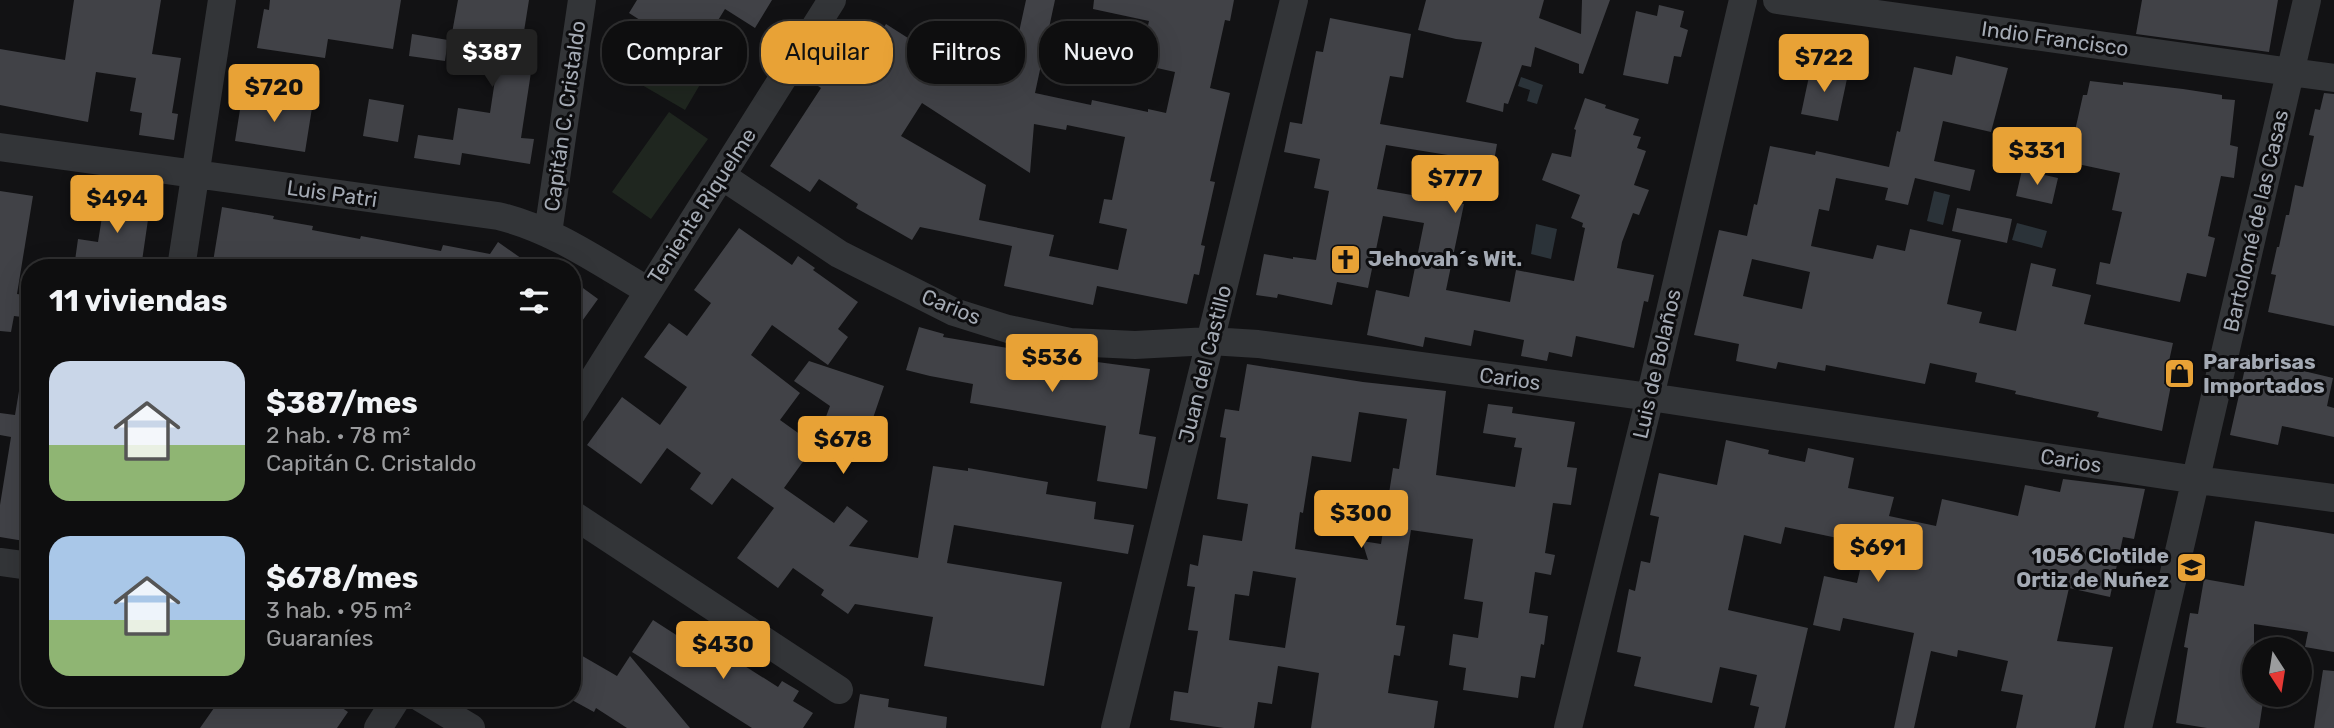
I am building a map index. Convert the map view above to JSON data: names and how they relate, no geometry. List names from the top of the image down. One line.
{"streets":{"street":["Indio Francisco","Capitán C. Cristaldo","Luis Patri","Teniente Riquelme","Bartolomé de las Casas","Carios","Juan del Castillo","Luis de Bolaños"]},"crossings":[["Indio Francisco","Bartolomé de las Casas"],["Capitán C. Cristaldo","Luis Patri"],["Luis Patri","Teniente Riquelme"],["Teniente Riquelme","Carios"],["Bartolomé de las Casas","Carios"],["Carios","Juan del Castillo"],["Carios","Luis de Bolaños"]],"places":{"church":["Jehovah´s Wit."],"shop":["Parabrisas Importados"],"school or university":["1056 Clotilde Ortiz de Nuñez"]},"north":"bottom","page":{"chip":["Comprar","Alquilar","Filtros","Nuevo"],"price":["$387","$722","$720","$331","$777","$494","$536","$678","$300","$691","$430"],"heading":"11 viviendas","list":[{"name":"$387/mes","note":"2 hab. · 78 m² · Capitán C. Cristaldo"},{"name":"$678/mes","note":"3 hab. · 95 m² · Guaraníes"}]}}
